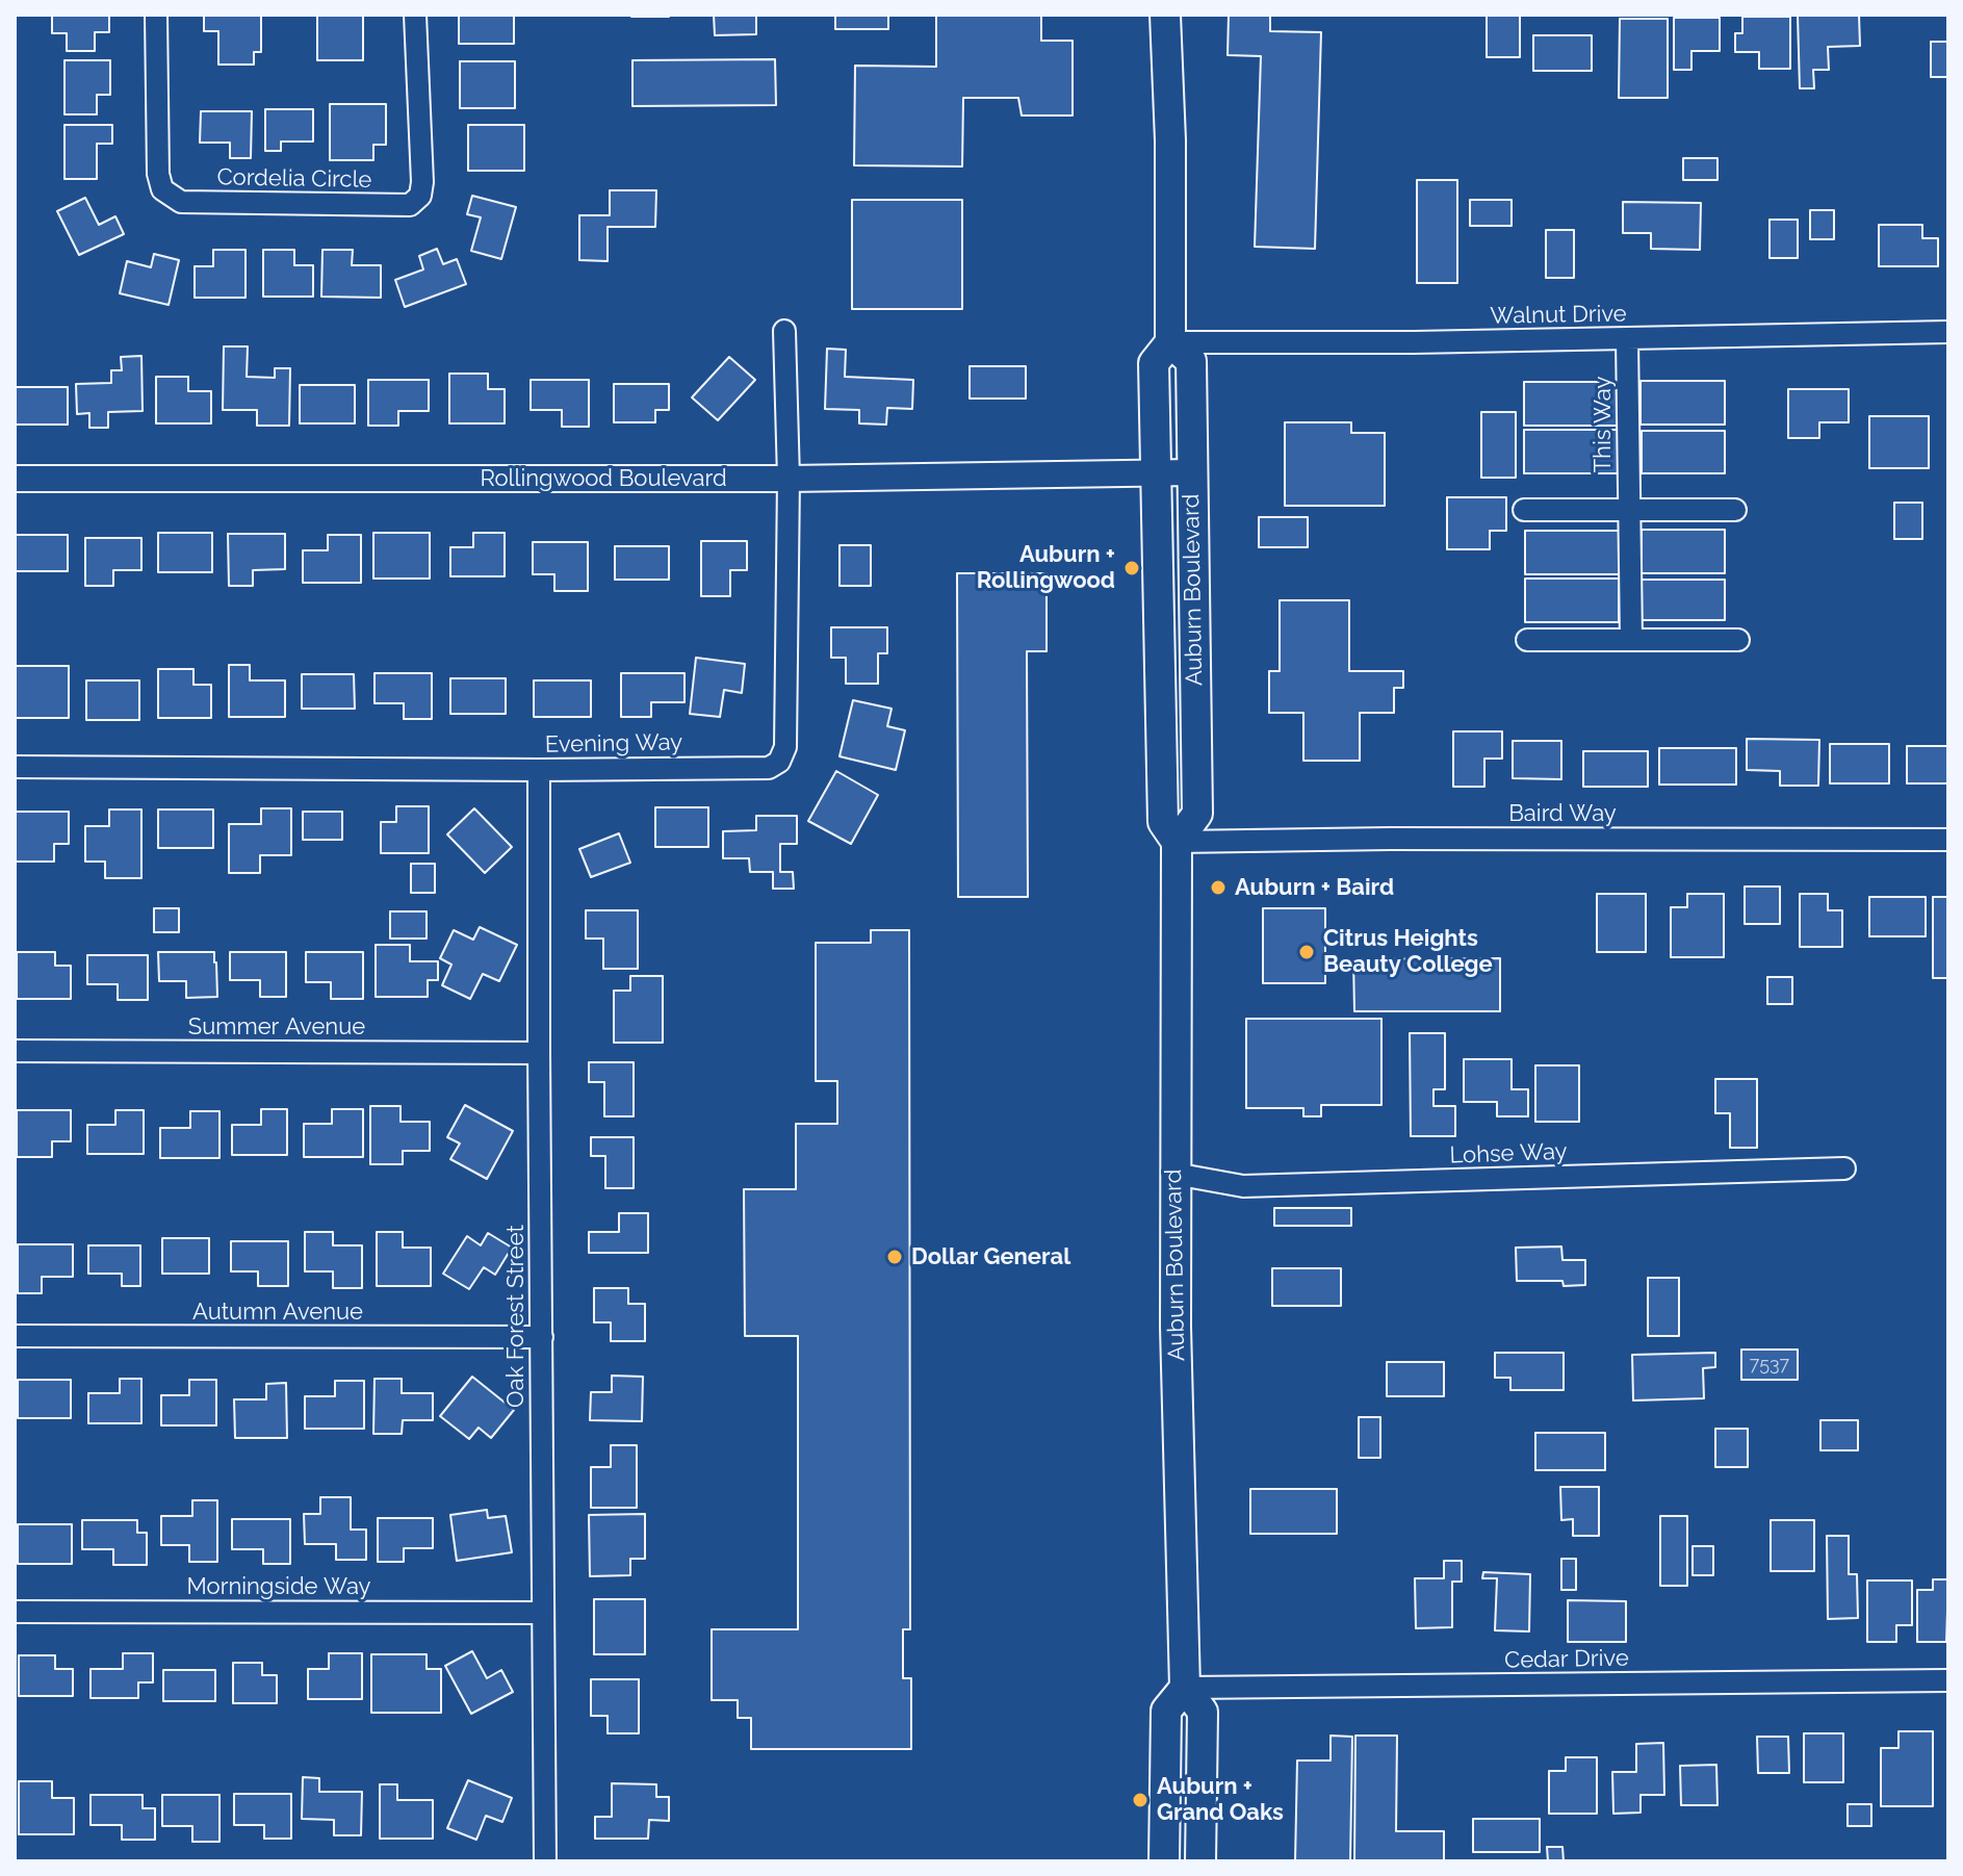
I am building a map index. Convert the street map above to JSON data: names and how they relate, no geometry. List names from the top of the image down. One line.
{"streets":{"main road":["Auburn Boulevard"],"street":["Cordelia Circle","Walnut Drive","This Way","Rollingwood Boulevard","Evening Way","Baird Way","Summer Avenue","Lohse Way","Autumn Avenue","Oak Forest Street","Morningside Way","Cedar Drive"]},"crossings":[["Walnut Drive","This Way"],["Walnut Drive","Auburn Boulevard"],["Rollingwood Boulevard","Auburn Boulevard"],["Rollingwood Boulevard","Evening Way"],["Auburn Boulevard","Baird Way"],["Auburn Boulevard","Lohse Way"],["Auburn Boulevard","Cedar Drive"],["Evening Way","Oak Forest Street"],["Summer Avenue","Oak Forest Street"],["Autumn Avenue","Oak Forest Street"],["Oak Forest Street","Morningside Way"]],"places":["Auburn + Rollingwood","Auburn + Baird","Citrus Heights Beauty College","Dollar General","Auburn + Grand Oaks"],"house_numbers":["7537"]}
